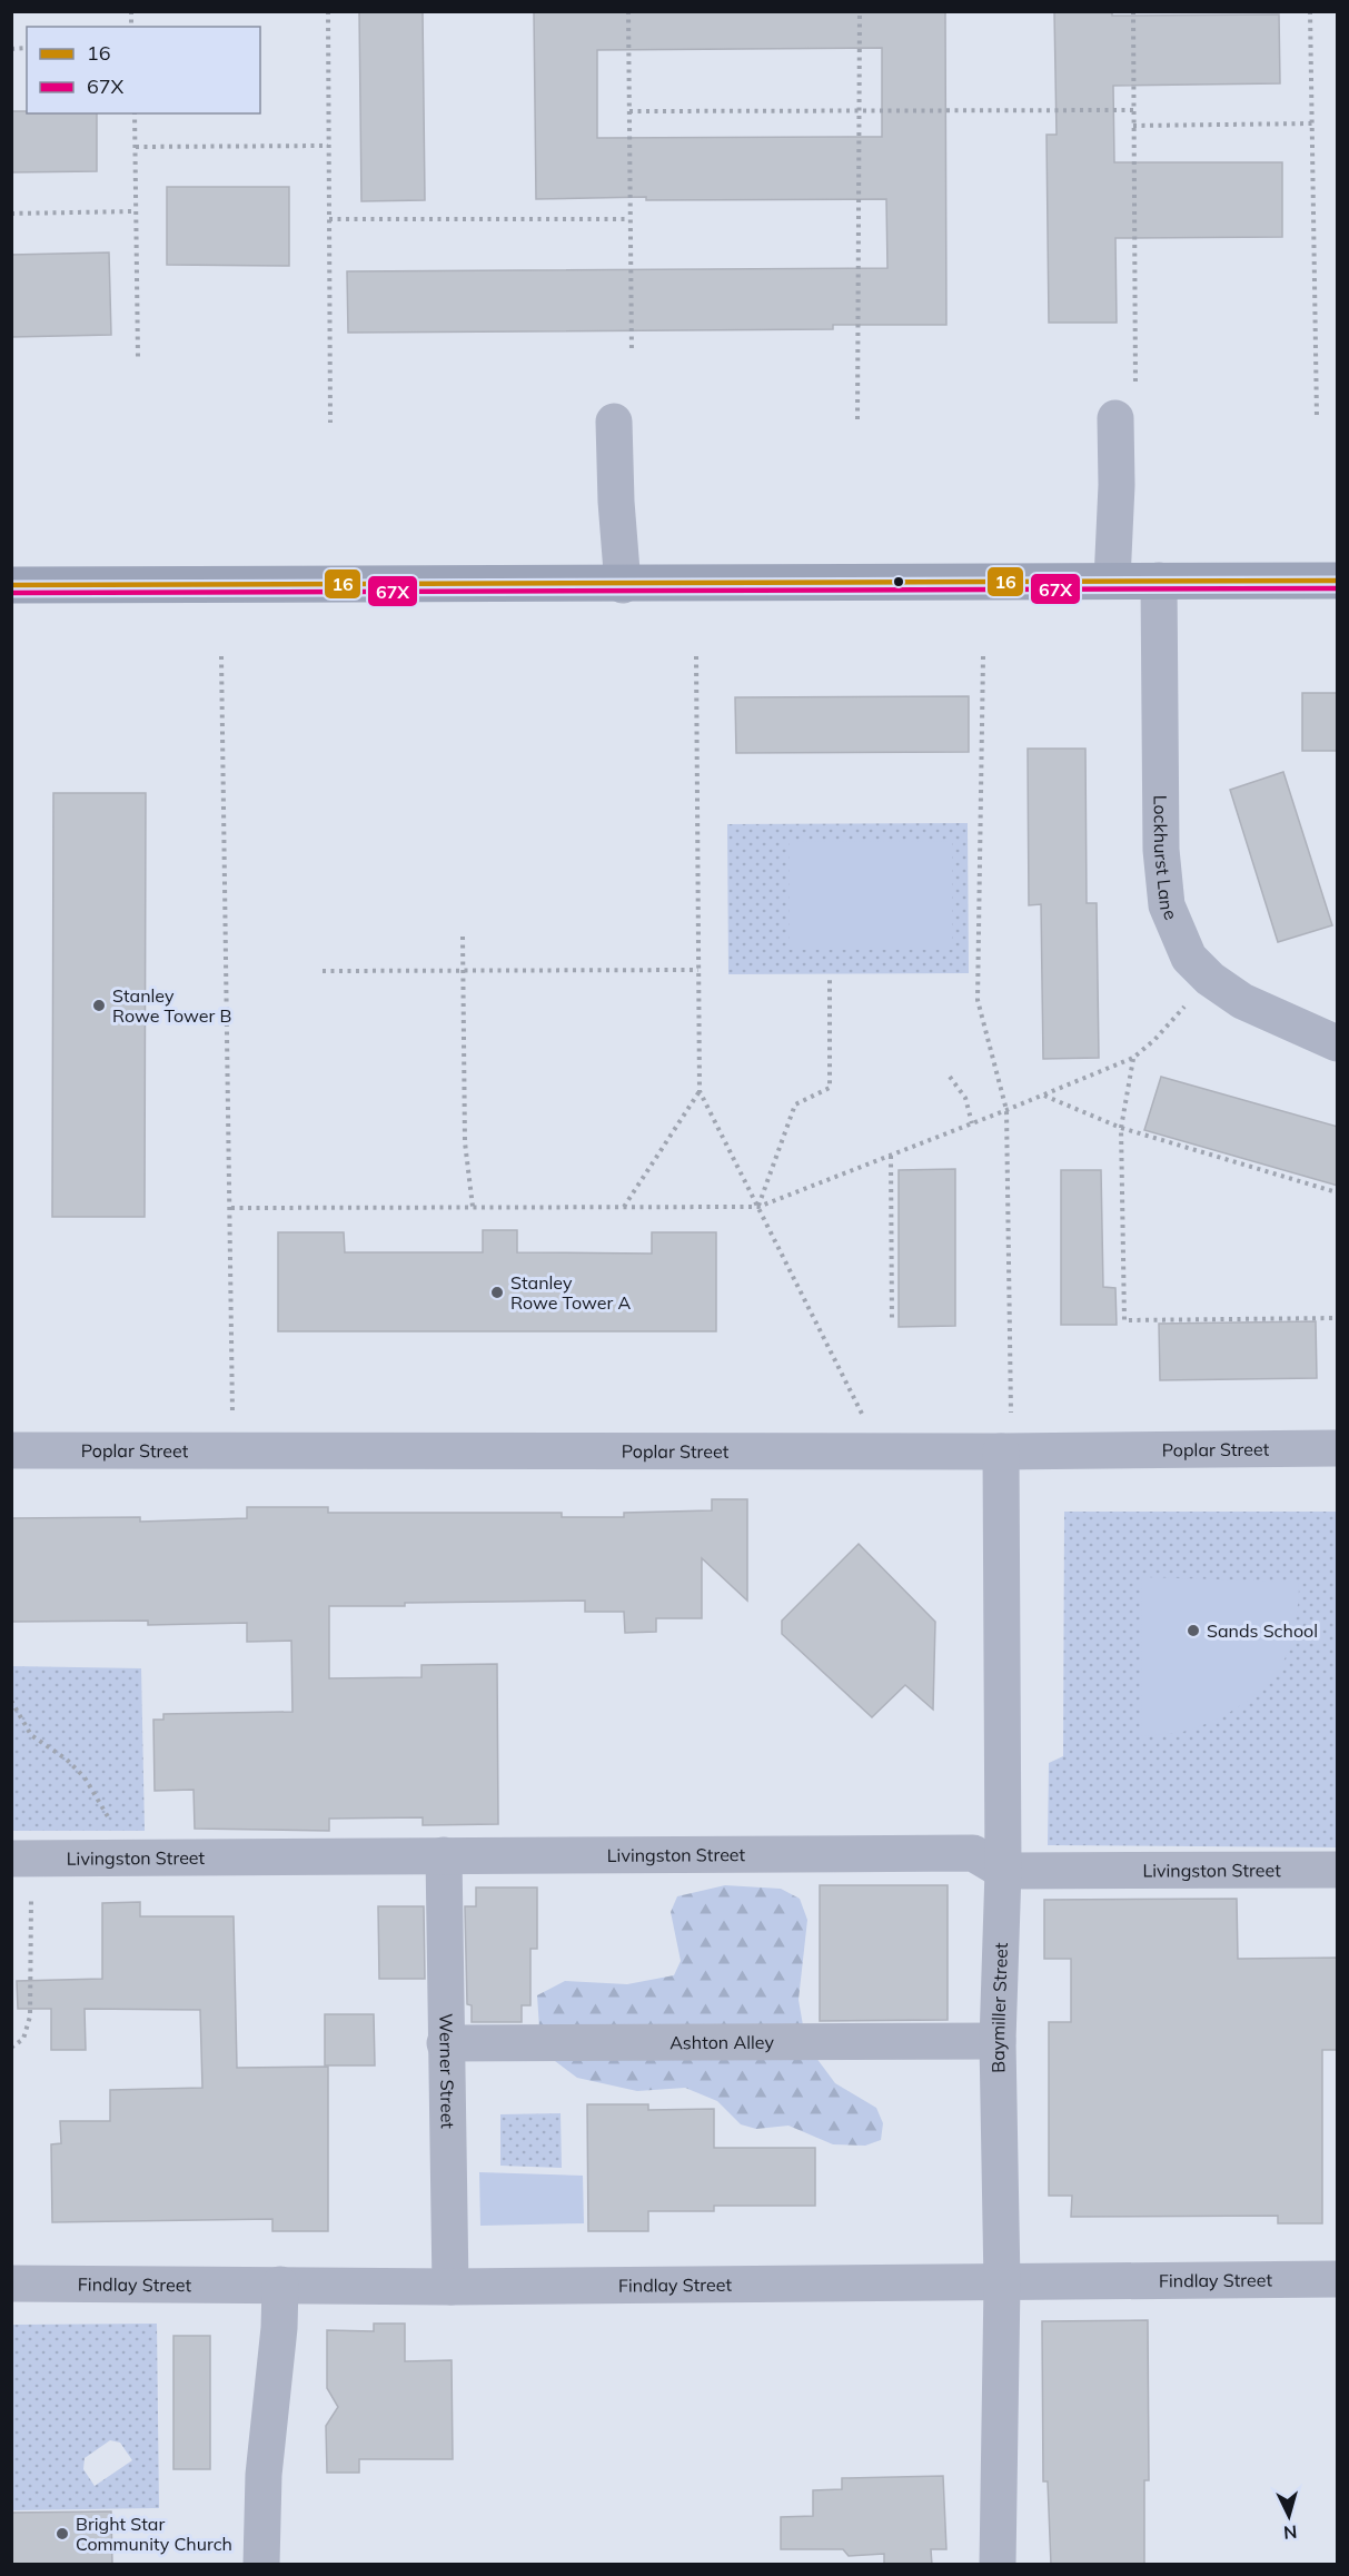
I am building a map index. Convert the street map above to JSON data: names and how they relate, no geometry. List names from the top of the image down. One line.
{"streets":{"street":["Lockhurst Lane","Poplar Street","Livingston Street","Baymiller Street","Ashton Alley","Werner Street","Findlay Street"]},"crossings":[["Poplar Street","Baymiller Street"],["Livingston Street","Baymiller Street"],["Livingston Street","Werner Street"],["Baymiller Street","Ashton Alley"],["Baymiller Street","Findlay Street"],["Ashton Alley","Werner Street"],["Werner Street","Findlay Street"]],"places":["Stanley Rowe Tower B","Stanley Rowe Tower A","Sands School","Bright Star Community Church"],"lines":["transit line 16","transit line 67X"],"legend":["16","67X"],"north":"bottom"}
